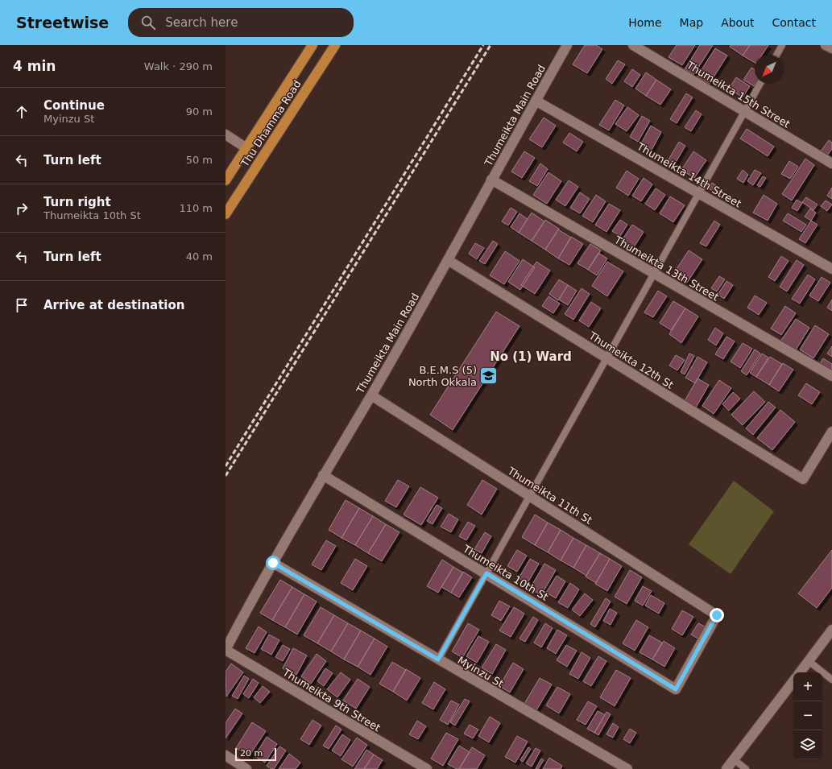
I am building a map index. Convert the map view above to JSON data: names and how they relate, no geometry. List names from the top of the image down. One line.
{"streets":{"main road":["Thu Dhamma Road"],"street":["Thumeikta 15th Street","Thumeikta Main Road","Thumeikta 14th Street","Thumeikta 13th Street","Thumeikta 12th St","Thumeikta 11th St","Thumeikta 10th St","Myinzu St","Thumeikta 9th Street"]},"crossings":[["Thumeikta Main Road","Thumeikta 14th Street"],["Thumeikta Main Road","Thumeikta 13th Street"],["Thumeikta Main Road","Thumeikta 12th St"],["Thumeikta Main Road","Thumeikta 11th St"],["Thumeikta Main Road","Thumeikta 10th St"],["Thumeikta Main Road","Myinzu St"],["Thumeikta Main Road","Thumeikta 9th Street"],["Thumeikta 11th St","Thumeikta 10th St"]],"districts":["No (1) Ward"],"places":{"school or university":["B.E.M.S (5) North Okkala"]},"scale_bar":"20 m","north":"bottom left","page":{"header":"Streetwise","search":"Search here","nav":["Home","Map","About","Contact"],"heading":["4 min","Walk · 290 m"],"list":[["Continue","Myinzu St","90 m"],["Turn left","50 m"],["Turn right","Thumeikta 10th St","110 m"],["Turn left","40 m"],"Arrive at destination"],"map_buttons":["+","−"],"scale":"20 m"}}
